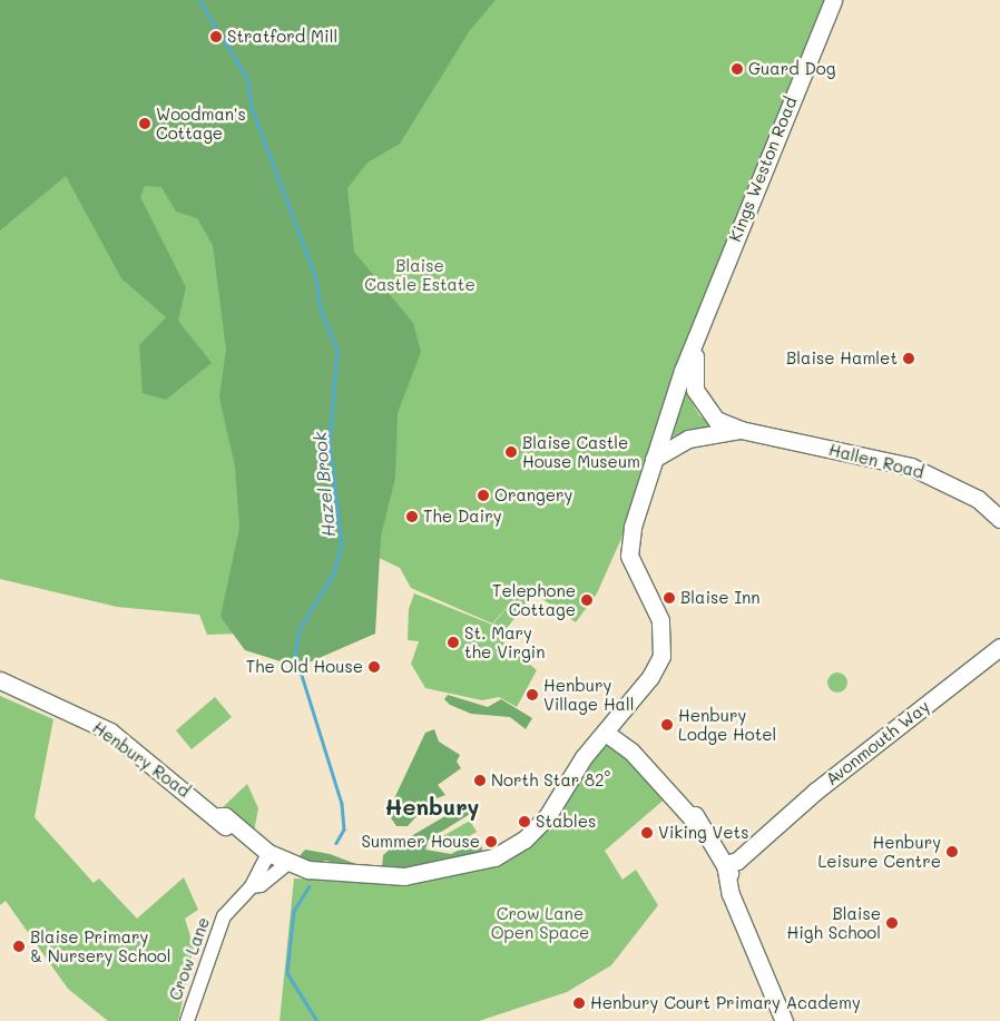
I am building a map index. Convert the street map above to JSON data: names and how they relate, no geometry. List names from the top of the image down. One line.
{"streets":{"main road":["Kings Weston Road","Hallen Road","Avonmouth Way","Henbury Road"],"street":["Crow Lane"]},"crossings":[["Kings Weston Road","Hallen Road"],["Kings Weston Road","Henbury Road"],["Hallen Road","Henbury Road"],["Henbury Road","Crow Lane"]],"districts":["Henbury"],"water":["Hazel Brook"],"parks":["Blaise Castle Estate","Crow Lane Open Space"],"places":["Stratford Mill","Guard Dog","Woodman's Cottage","Blaise Hamlet","Blaise Castle House Museum","Orangery","The Dairy","Blaise Inn","Telephone Cottage","St. Mary the Virgin","The Old House","Henbury Village Hall","Henbury Lodge Hotel","North Star 82°","Stables","Viking Vets","Summer House","Henbury Leisure Centre","Blaise High School","Blaise Primary & Nursery School","Henbury Court Primary Academy"]}
